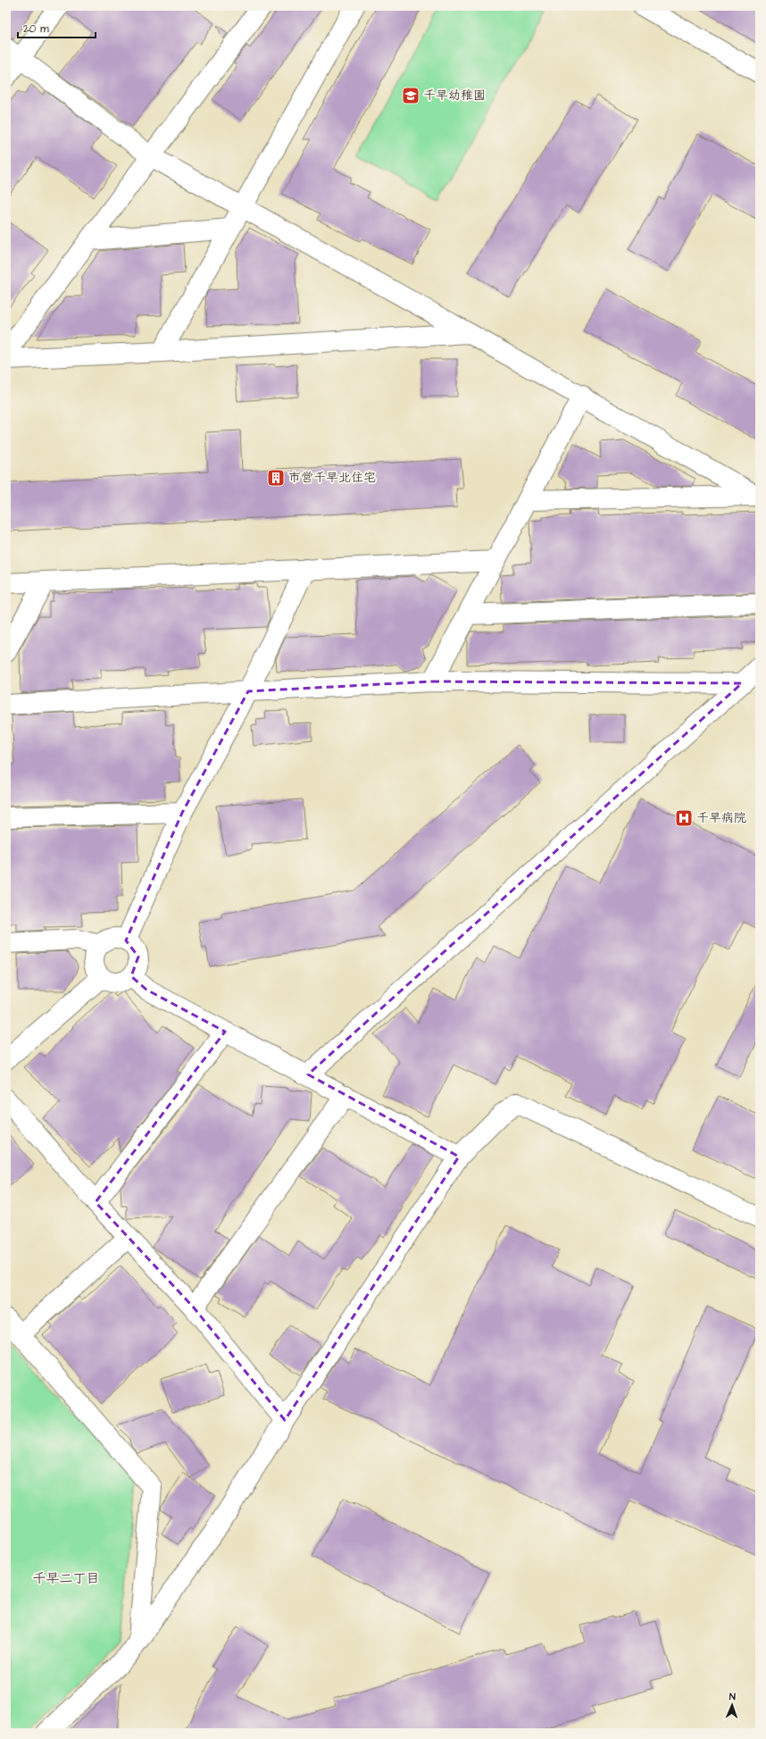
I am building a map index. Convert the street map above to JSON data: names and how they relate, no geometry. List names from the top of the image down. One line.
{"districts":["千早二丁目"],"places":{"school or university":["千早幼稚園"],"building":["市営千早北住宅"],"hospital":["千早病院"]},"scale_bar":"20 m","north":"top"}
